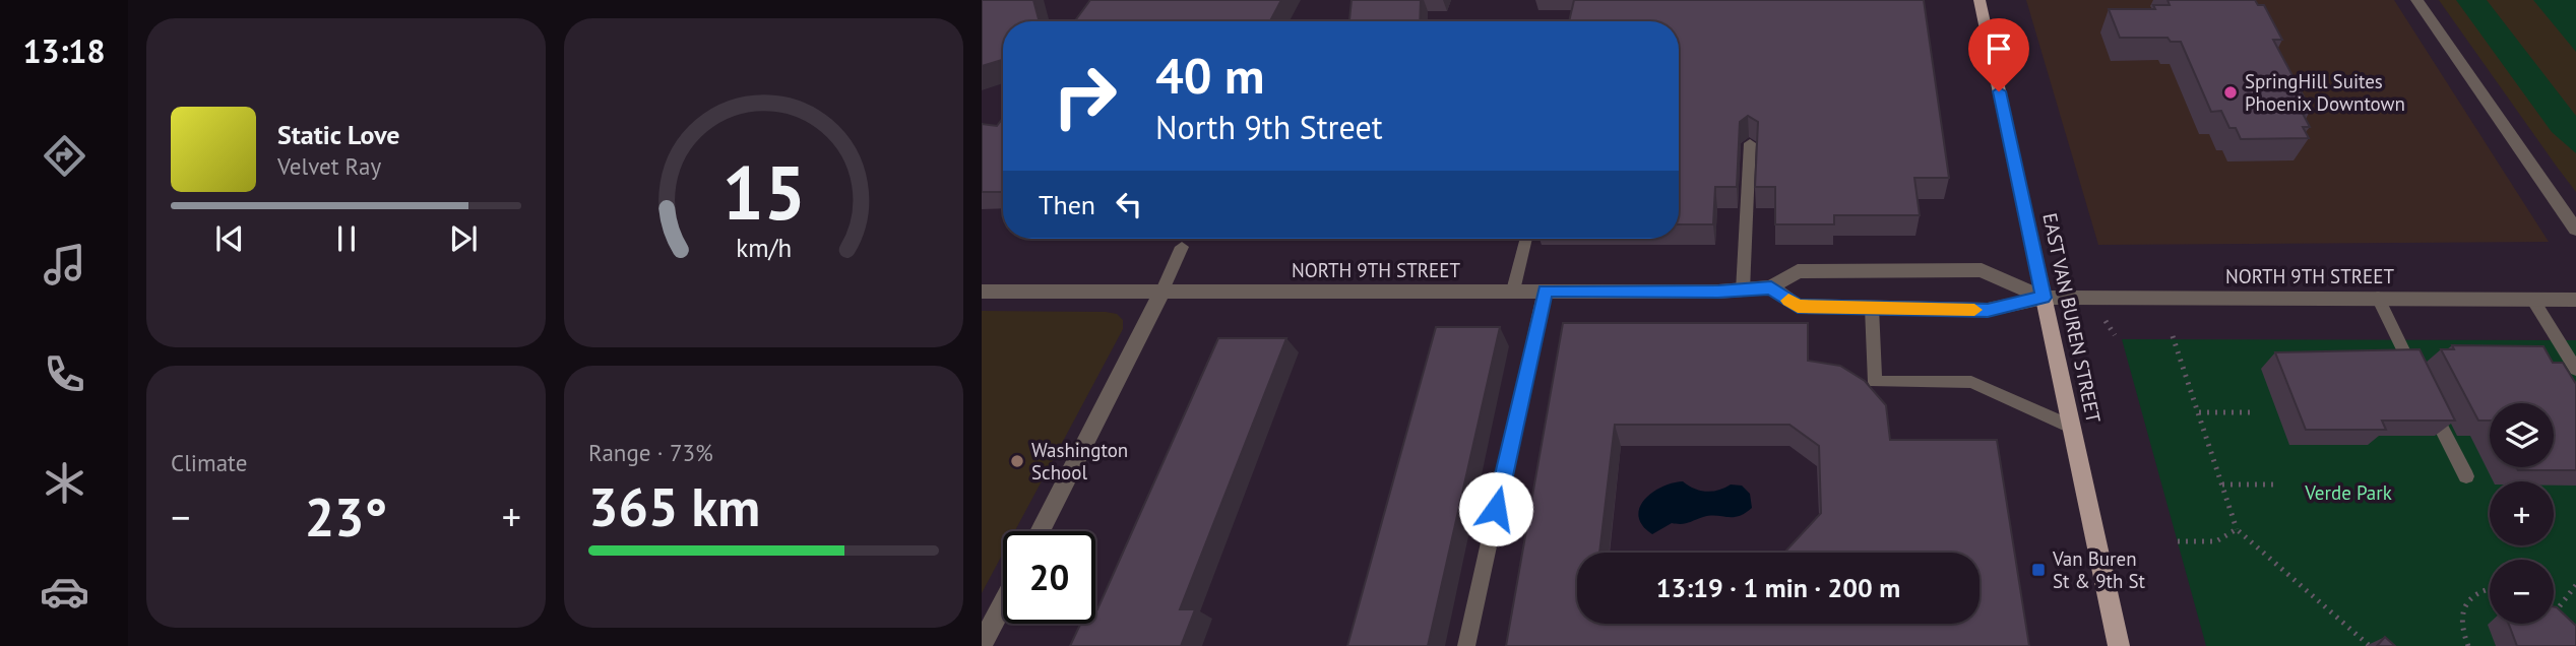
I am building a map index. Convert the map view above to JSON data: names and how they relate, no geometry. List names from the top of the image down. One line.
{"streets":{"main road":["EAST VAN BUREN STREET"],"street":["NORTH 9TH STREET"]},"crossings":[["NORTH 9TH STREET","EAST VAN BUREN STREET"]],"parks":["Verde Park"],"places":{"other":["SpringHill Suites Phoenix Downtown","Washington School"],"transit":["Van Buren St & 9th St"]},"page":{"tabs":"13:18","turn":["40 m","North 9th Street"],"song":["Static Love","Velvet Ray"],"then":"Then","tile":["Climate",["Range · 73%","365 km"]],"map_buttons":["+","−"],"heat":["−","23°","+"],"limit":"20","trip":"13:19 · 1 min · 200 m","gauge":["15","km/h"]}}
